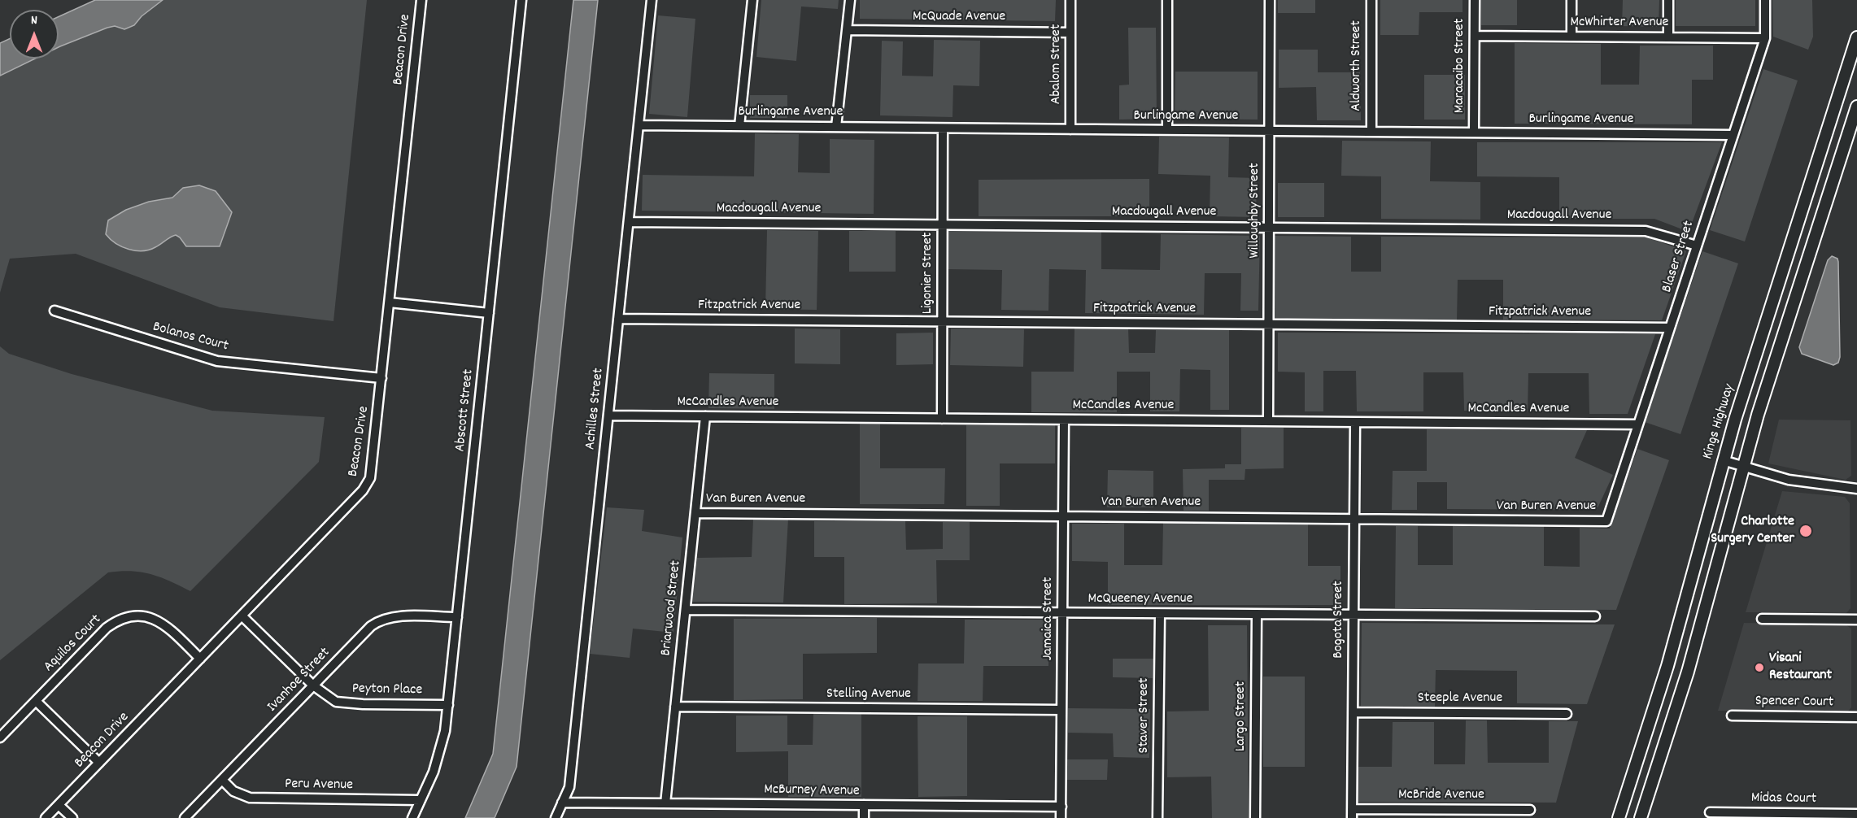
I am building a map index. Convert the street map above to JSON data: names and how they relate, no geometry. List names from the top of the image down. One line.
{"streets":{"main road":["Kings Highway"],"street":["McQuade Avenue","McWhirter Avenue","Beacon Drive","Abalom Street","Aldworth Street","Maracaibo Street","Burlingame Avenue","Macdougall Avenue","Willoughby Street","Blaser Street","Ligonier Street","Fitzpatrick Avenue","Bolanos Court","McCandles Avenue","Achilles Street","Abscott Street","Van Buren Avenue","McQueeney Avenue","Briarwood Street","Jamaica Street","Bogota Street","Aquilos Court","Ivanhoe Street","Peyton Place","Stelling Avenue","Steeple Avenue","Spencer Court","Staver Street","Largo Street","Peru Avenue","McBurney Avenue","McBride Avenue","Midas Court"]},"crossings":[["McQuade Avenue","Abalom Street"],["McWhirter Avenue","Maracaibo Street"],["McWhirter Avenue","Blaser Street"],["Beacon Drive","Bolanos Court"],["Beacon Drive","Aquilos Court"],["Beacon Drive","Peyton Place"],["Abalom Street","Burlingame Avenue"],["Aldworth Street","Burlingame Avenue"],["Maracaibo Street","Burlingame Avenue"],["Burlingame Avenue","Willoughby Street"],["Burlingame Avenue","Blaser Street"],["Burlingame Avenue","Ligonier Street"],["Burlingame Avenue","Achilles Street"],["Macdougall Avenue","Willoughby Street"],["Macdougall Avenue","Blaser Street"],["Macdougall Avenue","Ligonier Street"],["Macdougall Avenue","Achilles Street"],["Willoughby Street","Fitzpatrick Avenue"],["Willoughby Street","McCandles Avenue"],["Blaser Street","Fitzpatrick Avenue"],["Blaser Street","McCandles Avenue"],["Blaser Street","Van Buren Avenue"],["Ligonier Street","Fitzpatrick Avenue"],["Ligonier Street","McCandles Avenue"],["Fitzpatrick Avenue","Achilles Street"],["McCandles Avenue","Achilles Street"],["McCandles Avenue","Briarwood Street"],["McCandles Avenue","Jamaica Street"],["McCandles Avenue","Bogota Street"],["Achilles Street","McBurney Avenue"],["Abscott Street","Ivanhoe Street"],["Abscott Street","Peyton Place"],["Abscott Street","Peru Avenue"],["Van Buren Avenue","Briarwood Street"],["Van Buren Avenue","Jamaica Street"],["Van Buren Avenue","Bogota Street"],["McQueeney Avenue","Briarwood Street"],["McQueeney Avenue","Jamaica Street"],["McQueeney Avenue","Bogota Street"],["McQueeney Avenue","Staver Street"],["McQueeney Avenue","Largo Street"],["Briarwood Street","Stelling Avenue"],["Briarwood Street","McBurney Avenue"],["Jamaica Street","Stelling Avenue"],["Jamaica Street","McBurney Avenue"],["Bogota Street","Steeple Avenue"],["Bogota Street","McBride Avenue"],["Ivanhoe Street","Peyton Place"],["Ivanhoe Street","Peru Avenue"]],"places":["Charlotte Surgery Center","Visani Restaurant"],"north":"top"}
